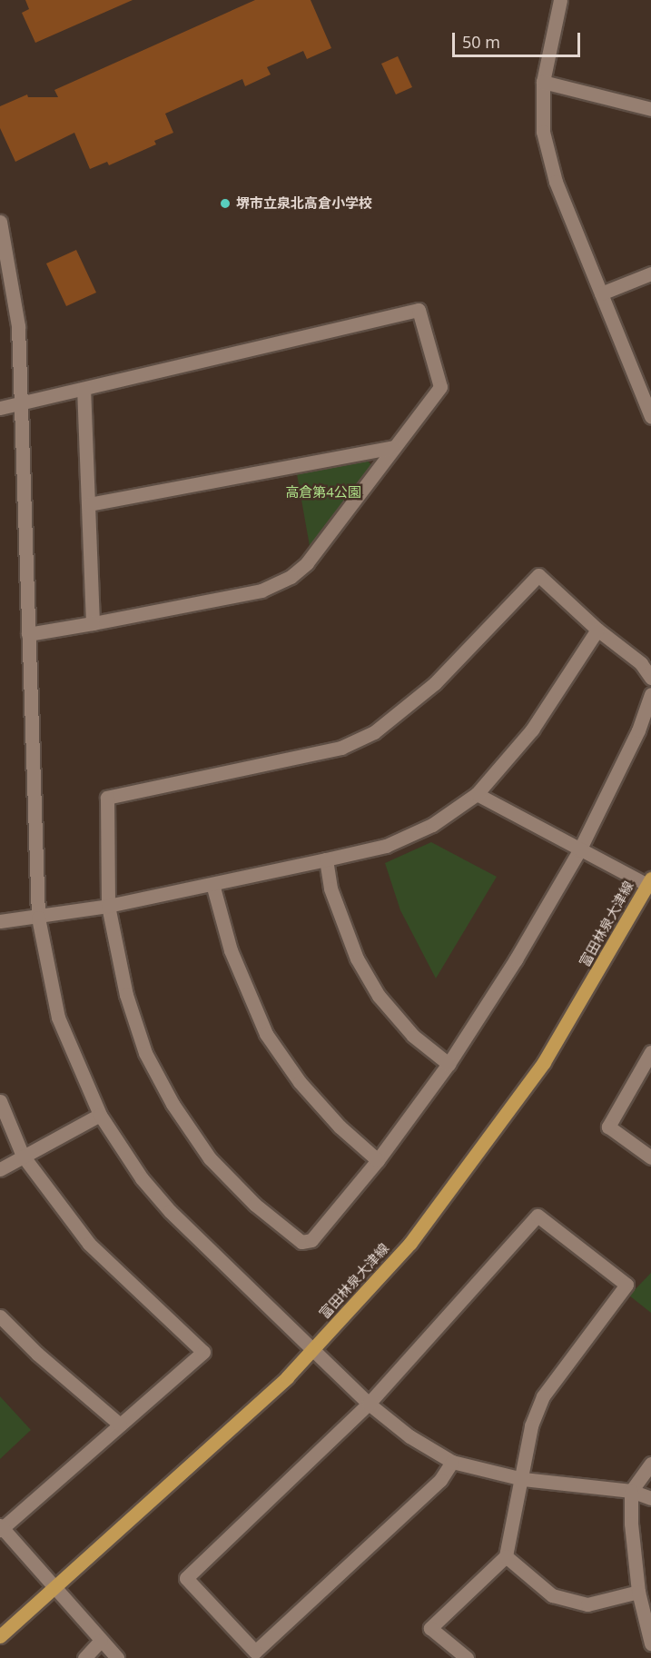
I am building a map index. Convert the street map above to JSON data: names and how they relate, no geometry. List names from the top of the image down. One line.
{"streets":{"main road":["富田林泉大津線"]},"parks":["高倉第4公園"],"places":["堺市立泉北高倉小学校"],"scale_bar":"50 m"}
